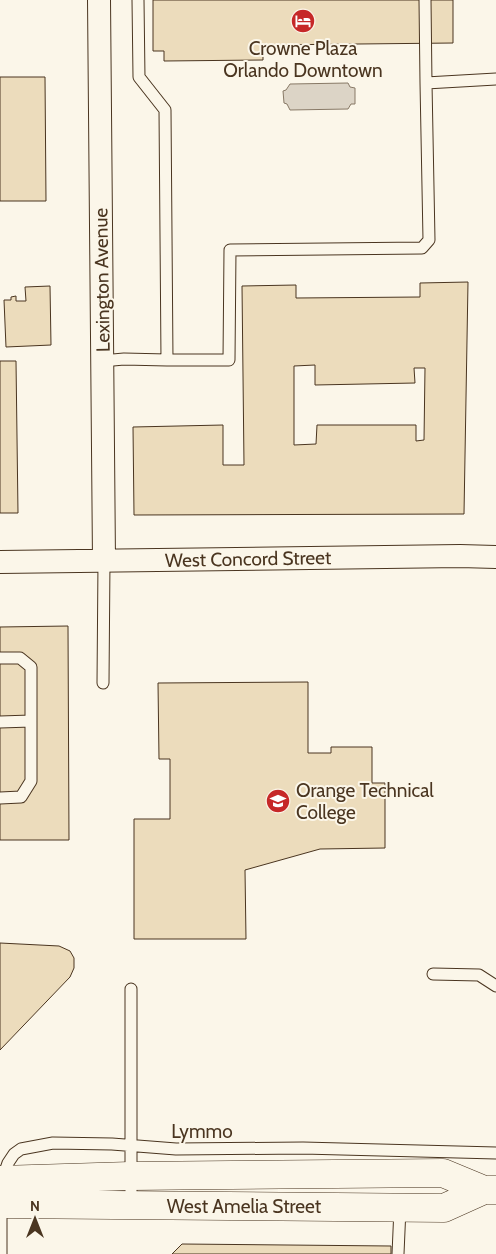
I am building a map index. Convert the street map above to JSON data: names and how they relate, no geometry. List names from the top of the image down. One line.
{"streets":{"street":["Lexington Avenue","West Concord Street","West Amelia Street"],"lane":["Lymmo"]},"crossings":[["Lexington Avenue","West Concord Street"],["Lymmo","West Amelia Street"]],"places":{"hotel":["Crowne Plaza Orlando Downtown"],"school or university":["Orange Technical College"]},"north":"top"}
